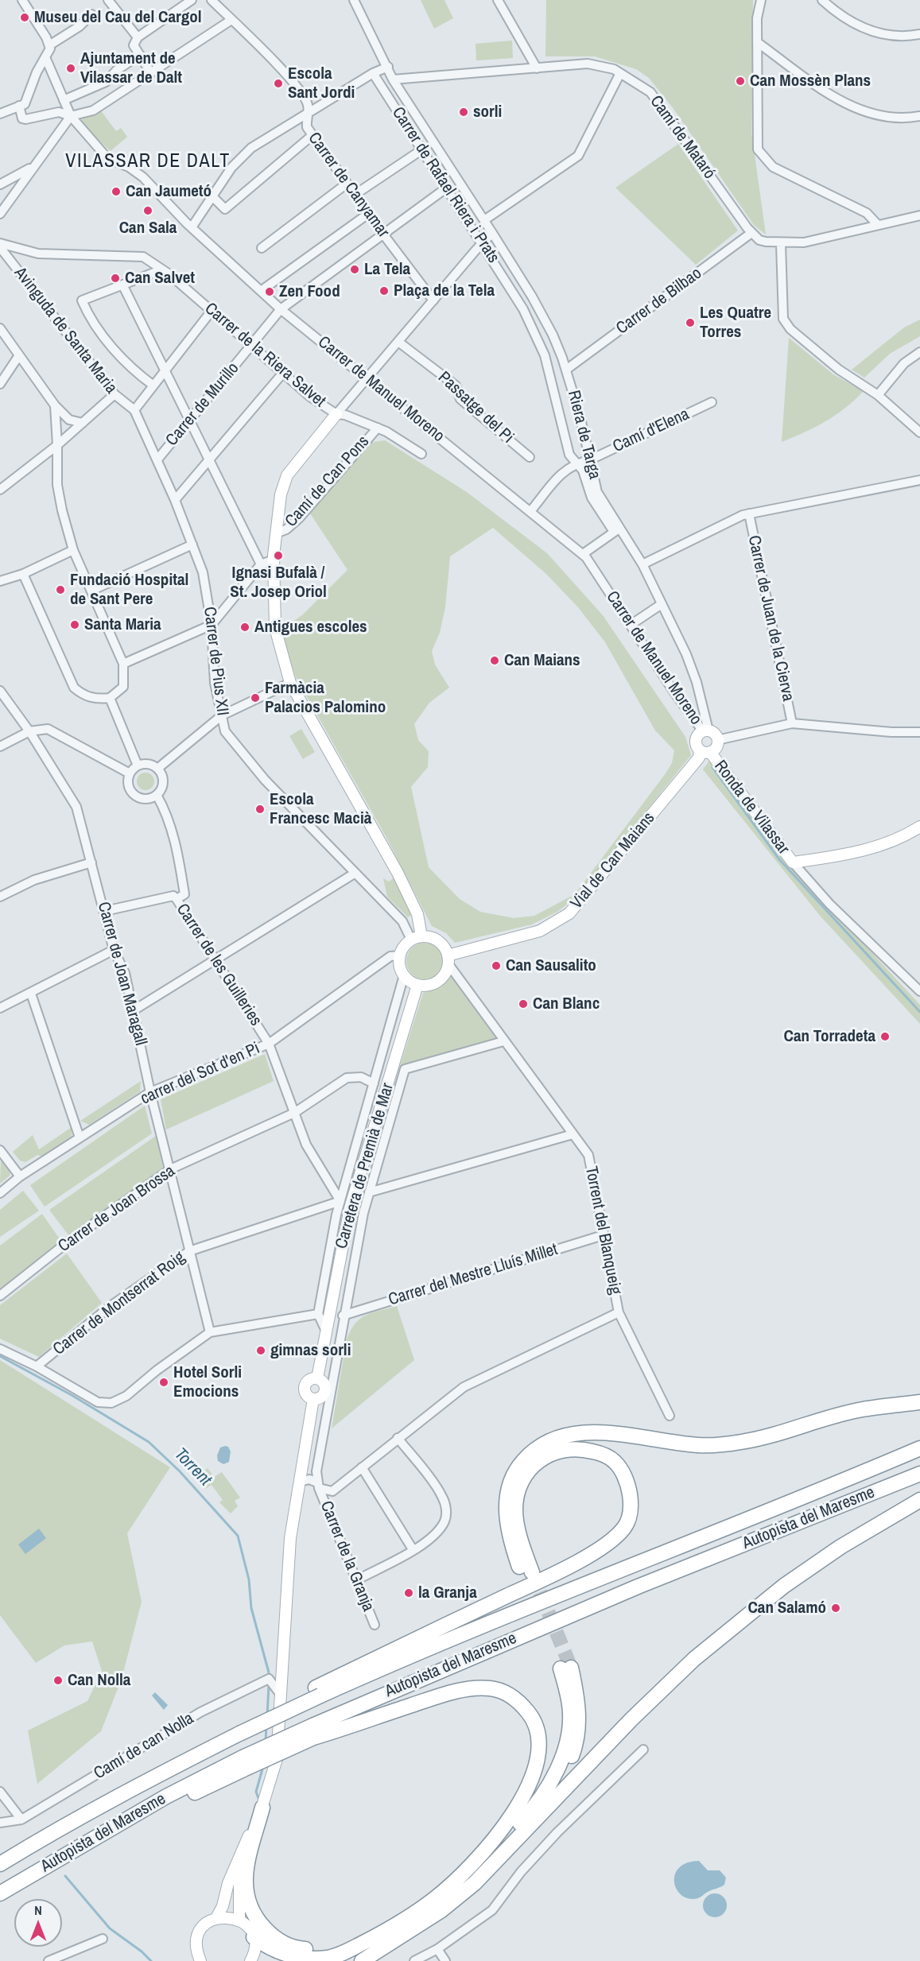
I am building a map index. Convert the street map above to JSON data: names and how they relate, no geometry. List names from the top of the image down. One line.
{"streets":{"highway":["Autopista del Maresme"],"street":["Camí de Mataró","Carrer de Canyamar","Carrer de Rafael Riera i Prats","Carrer de Bilbao","Avinguda de Santa Maria","Carrer de la Riera Salvet","Carrer de Manuel Moreno","Carrer de Murillo","Passatge del Pi","Camí d'Elena","Riera de Targa","Camí de Can Pons","Carrer de Juan de la Cierva","Carrer de Pius XII","Ronda de Vilassar","Vial de Can Maians","Carrer de les Guilleries","Carrer de Joan Maragall","carrer del Sot d'en Pi","Carretera de Premià de Mar","Carrer de Joan Brossa","Torrent del Blanqueig","Carrer del Mestre Lluís Millet","Carrer de Montserrat Roig","Carrer de la Granja","Camí de can Nolla"]},"crossings":[["Camí de Mataró","Carrer de Bilbao"],["Camí de Mataró","Riera de Targa"],["Carrer de Canyamar","Carrer de Murillo"],["Carrer de Rafael Riera i Prats","Carrer de Murillo"],["Carrer de Rafael Riera i Prats","Camí d'Elena"],["Carrer de Rafael Riera i Prats","Riera de Targa"],["Carrer de Bilbao","Riera de Targa"],["Avinguda de Santa Maria","Carrer de Pius XII"],["Carrer de la Riera Salvet","Carrer de Murillo"],["Carrer de la Riera Salvet","Camí de Can Pons"],["Carrer de Manuel Moreno","Carrer de Murillo"],["Carrer de Manuel Moreno","Riera de Targa"],["Carrer de Manuel Moreno","Ronda de Vilassar"],["Carrer de Manuel Moreno","Vial de Can Maians"],["Carrer de Murillo","Carrer de Pius XII"],["Camí d'Elena","Riera de Targa"],["Riera de Targa","Ronda de Vilassar"],["Riera de Targa","Vial de Can Maians"],["Carrer de Pius XII","Vial de Can Maians"],["Carrer de Pius XII","carrer del Sot d'en Pi"],["Carrer de Pius XII","Carretera de Premià de Mar"],["Carrer de Pius XII","Torrent del Blanqueig"],["Ronda de Vilassar","Vial de Can Maians"],["Vial de Can Maians","carrer del Sot d'en Pi"],["Vial de Can Maians","Carretera de Premià de Mar"],["Vial de Can Maians","Torrent del Blanqueig"],["Carrer de les Guilleries","Carrer de Joan Maragall"],["Carrer de les Guilleries","carrer del Sot d'en Pi"],["Carrer de les Guilleries","Carrer de Joan Brossa"],["Carrer de les Guilleries","Carrer de Montserrat Roig"],["Carrer de Joan Maragall","carrer del Sot d'en Pi"],["Carrer de Joan Maragall","Carrer de Joan Brossa"],["Carrer de Joan Maragall","Carrer de Montserrat Roig"],["carrer del Sot d'en Pi","Carretera de Premià de Mar"],["carrer del Sot d'en Pi","Torrent del Blanqueig"],["Carretera de Premià de Mar","Torrent del Blanqueig"],["Torrent del Blanqueig","Carrer del Mestre Lluís Millet"]],"districts":["VILASSAR DE DALT"],"water":["Torrent"],"places":["Museu del Cau del Cargol","Ajuntament de Vilassar de Dalt","Can Mossèn Plans","Escola Sant Jordi","sorli","Can Jaumetó","Can Sala","La Tela","Can Salvet","Plaça de la Tela","Zen Food","Les Quatre Torres","Ignasi Bufalà / St. Josep Oriol","Fundació Hospital de Sant Pere","Santa Maria","Antigues escoles","Can Maians","Farmàcia Palacios Palomino","Escola Francesc Macià","Can Sausalito","Can Blanc","Can Torradeta","gimnas sorli","Hotel Sorli Emocions","la Granja","Can Salamó","Can Nolla"],"north":"top"}
